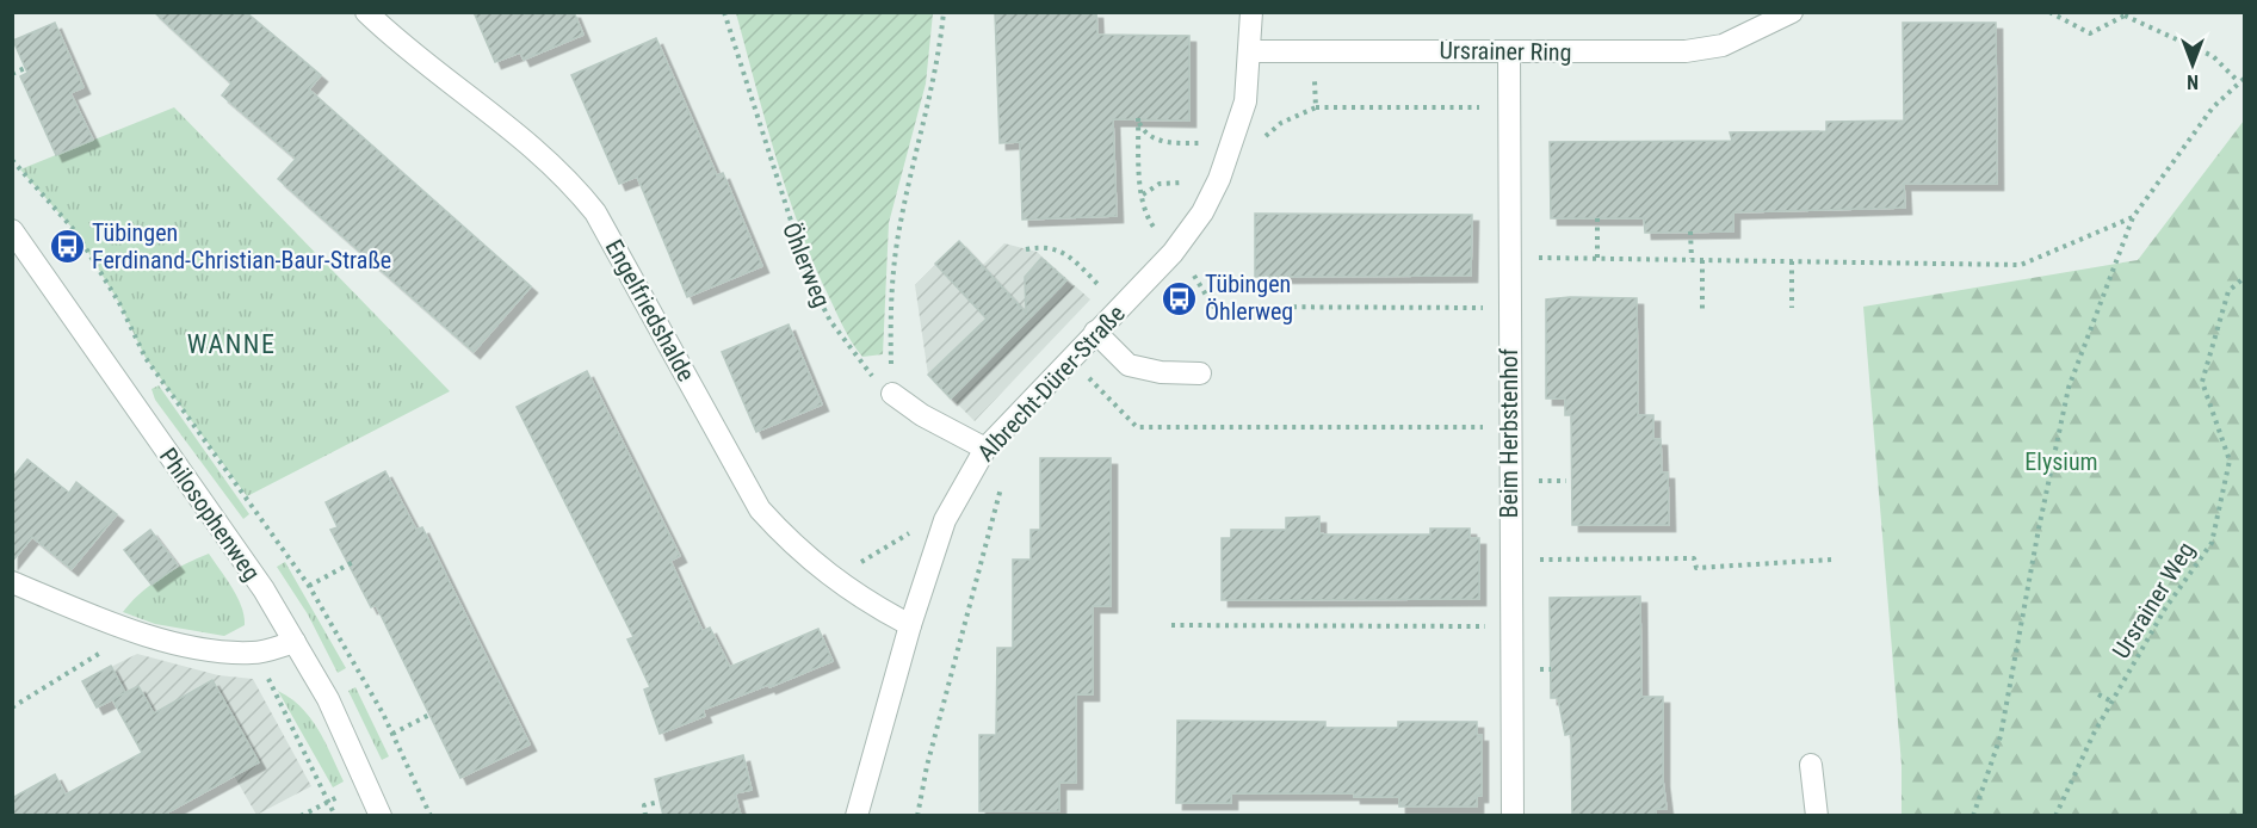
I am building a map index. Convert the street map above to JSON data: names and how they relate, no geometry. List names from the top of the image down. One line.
{"streets":{"street":["Ursrainer Ring","Engelfriedshalde","Albrecht-Dürer-Straße","Beim Herbstenhof","Philosophenweg"],"path":["Öhlerweg","Ursrainer Weg"]},"crossings":[["Ursrainer Ring","Albrecht-Dürer-Straße"],["Ursrainer Ring","Beim Herbstenhof"],["Engelfriedshalde","Albrecht-Dürer-Straße"]],"districts":["WANNE"],"parks":["Elysium"],"places":{"bus stop":["Tübingen Ferdinand-Christian-Baur-Straße","Tübingen Öhlerweg"]},"north":"bottom"}
